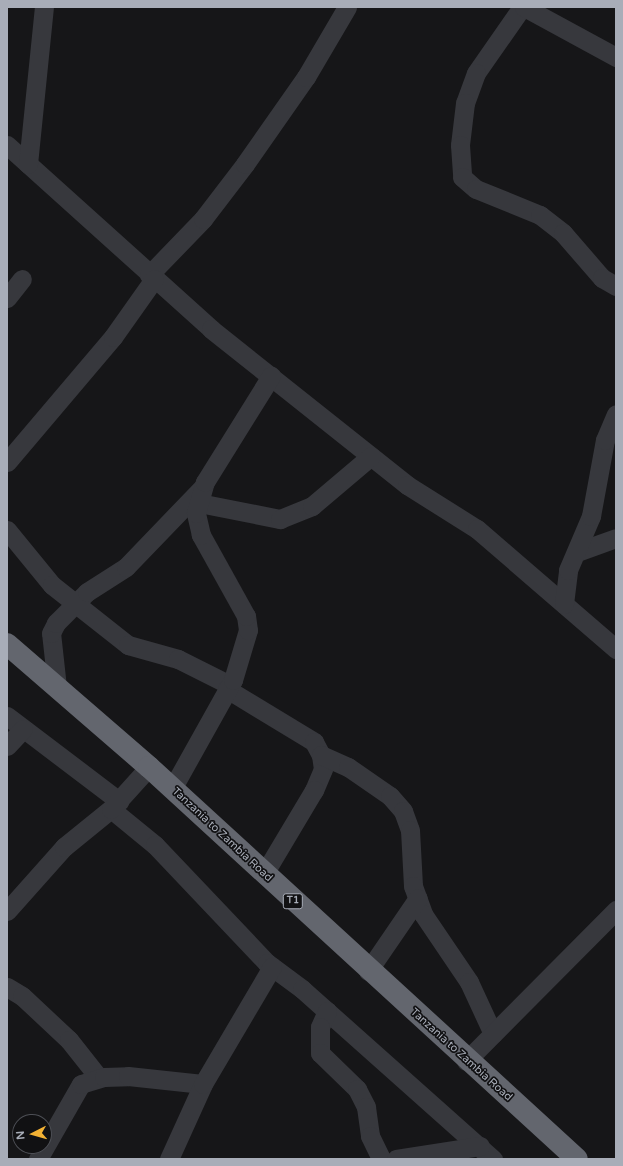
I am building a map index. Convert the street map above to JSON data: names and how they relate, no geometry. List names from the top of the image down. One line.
{"streets":{"highway":["Tanzania to Zambia Road","T1"]},"north":"left"}
